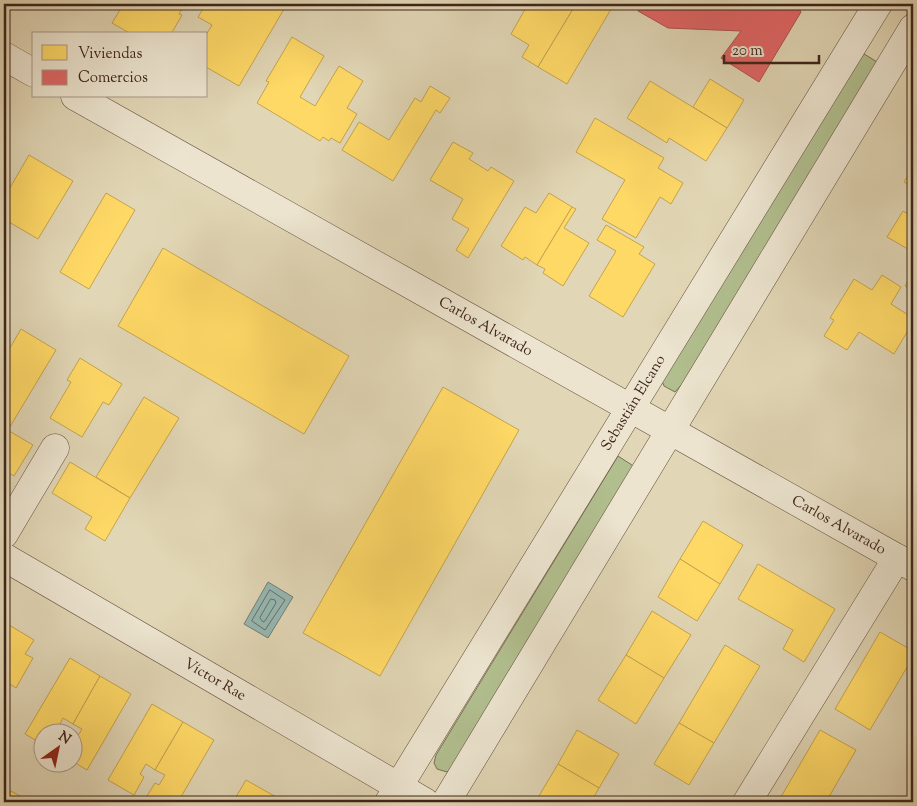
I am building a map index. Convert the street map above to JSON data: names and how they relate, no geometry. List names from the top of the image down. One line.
{"streets":{"street":["Carlos Alvarado","Sebastián Elcano","Víctor Rae"]},"crossings":[["Carlos Alvarado","Sebastián Elcano"],["Sebastián Elcano","Víctor Rae"]],"legend":["Viviendas","Comercios"],"scale_bar":"20 m","north":"top right"}
